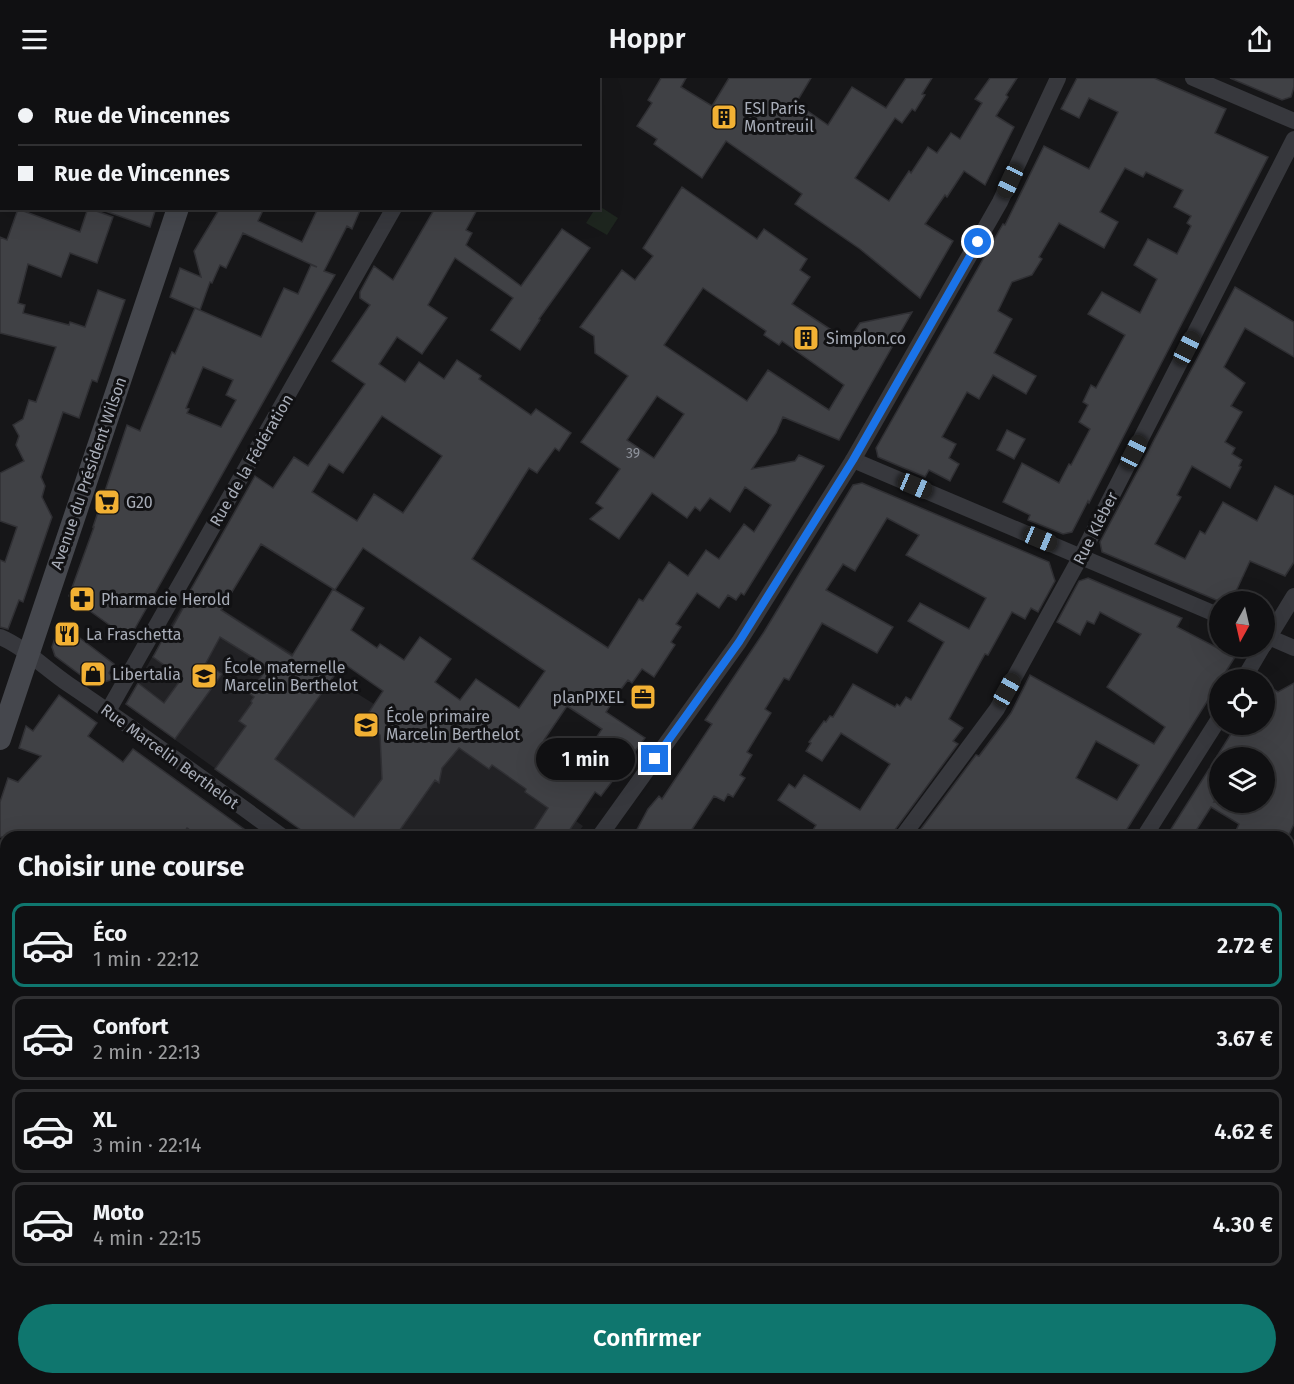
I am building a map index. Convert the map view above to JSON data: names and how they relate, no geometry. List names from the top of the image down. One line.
{"streets":{"street":["Rue de la Fédération","Avenue du Président Wilson","Rue Kléber","Rue Marcelin Berthelot"]},"crossings":[["Rue de la Fédération","Rue Marcelin Berthelot"],["Avenue du Président Wilson","Rue Marcelin Berthelot"]],"places":{"building":["ESI Paris Montreuil","Simplon.co"],"supermarket":["G20"],"pharmacy":["Pharmacie Herold"],"restaurant":["La Fraschetta"],"shop":["Libertalia"],"school or university":["École maternelle Marcelin Berthelot","École primaire Marcelin Berthelot"],"office":["planPIXEL"]},"house_numbers":["39"],"north":"bottom","page":{"header":"Hoppr","banner":["Rue de Vincennes","Rue de Vincennes"],"bubble":"1 min","heading":"Choisir une course","list":[{"name":"Éco","note":"1 min · 22:12","value":"2.72 €"},{"name":"Confort","note":"2 min · 22:13","value":"3.67 €"},{"name":"XL","note":"3 min · 22:14","value":"4.62 €"},{"name":"Moto","note":"4 min · 22:15","value":"4.30 €"}],"buttons":"Confirmer"}}
